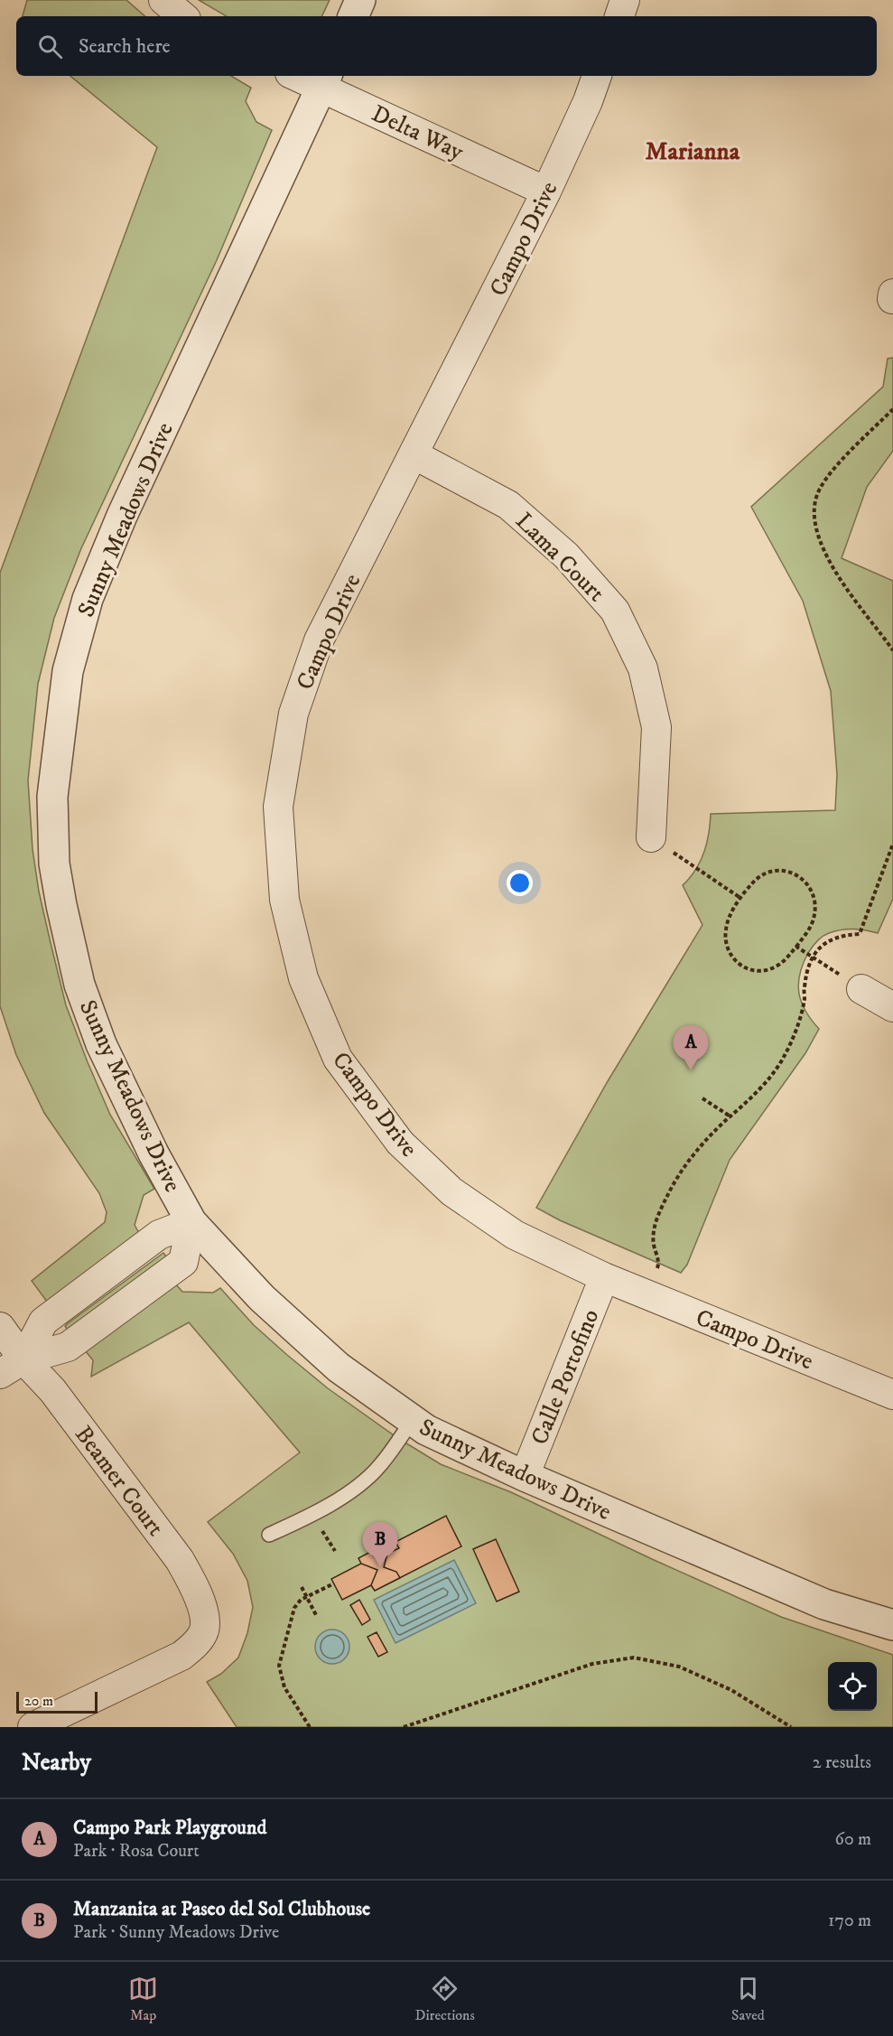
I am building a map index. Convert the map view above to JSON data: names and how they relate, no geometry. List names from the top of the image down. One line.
{"streets":{"street":["Delta Way","Campo Drive","Sunny Meadows Drive","Lama Court","Calle Portofino","Beamer Court"]},"crossings":[["Delta Way","Campo Drive"],["Delta Way","Sunny Meadows Drive"],["Campo Drive","Lama Court"],["Campo Drive","Calle Portofino"],["Sunny Meadows Drive","Calle Portofino"]],"districts":["Marianna"],"scale_bar":"20 m","page":{"search":"Search here","pins":["A","B"],"scale":"20 m","heading":["Nearby","2 results"],"list":[{"mark":"A","name":"Campo Park Playground","note":"Park · Rosa Court","value":"60 m"},{"mark":"B","name":"Manzanita at Paseo del Sol Clubhouse","note":"Park · Sunny Meadows Drive","value":"170 m"}],"nav":["Map","Directions","Saved"]}}
